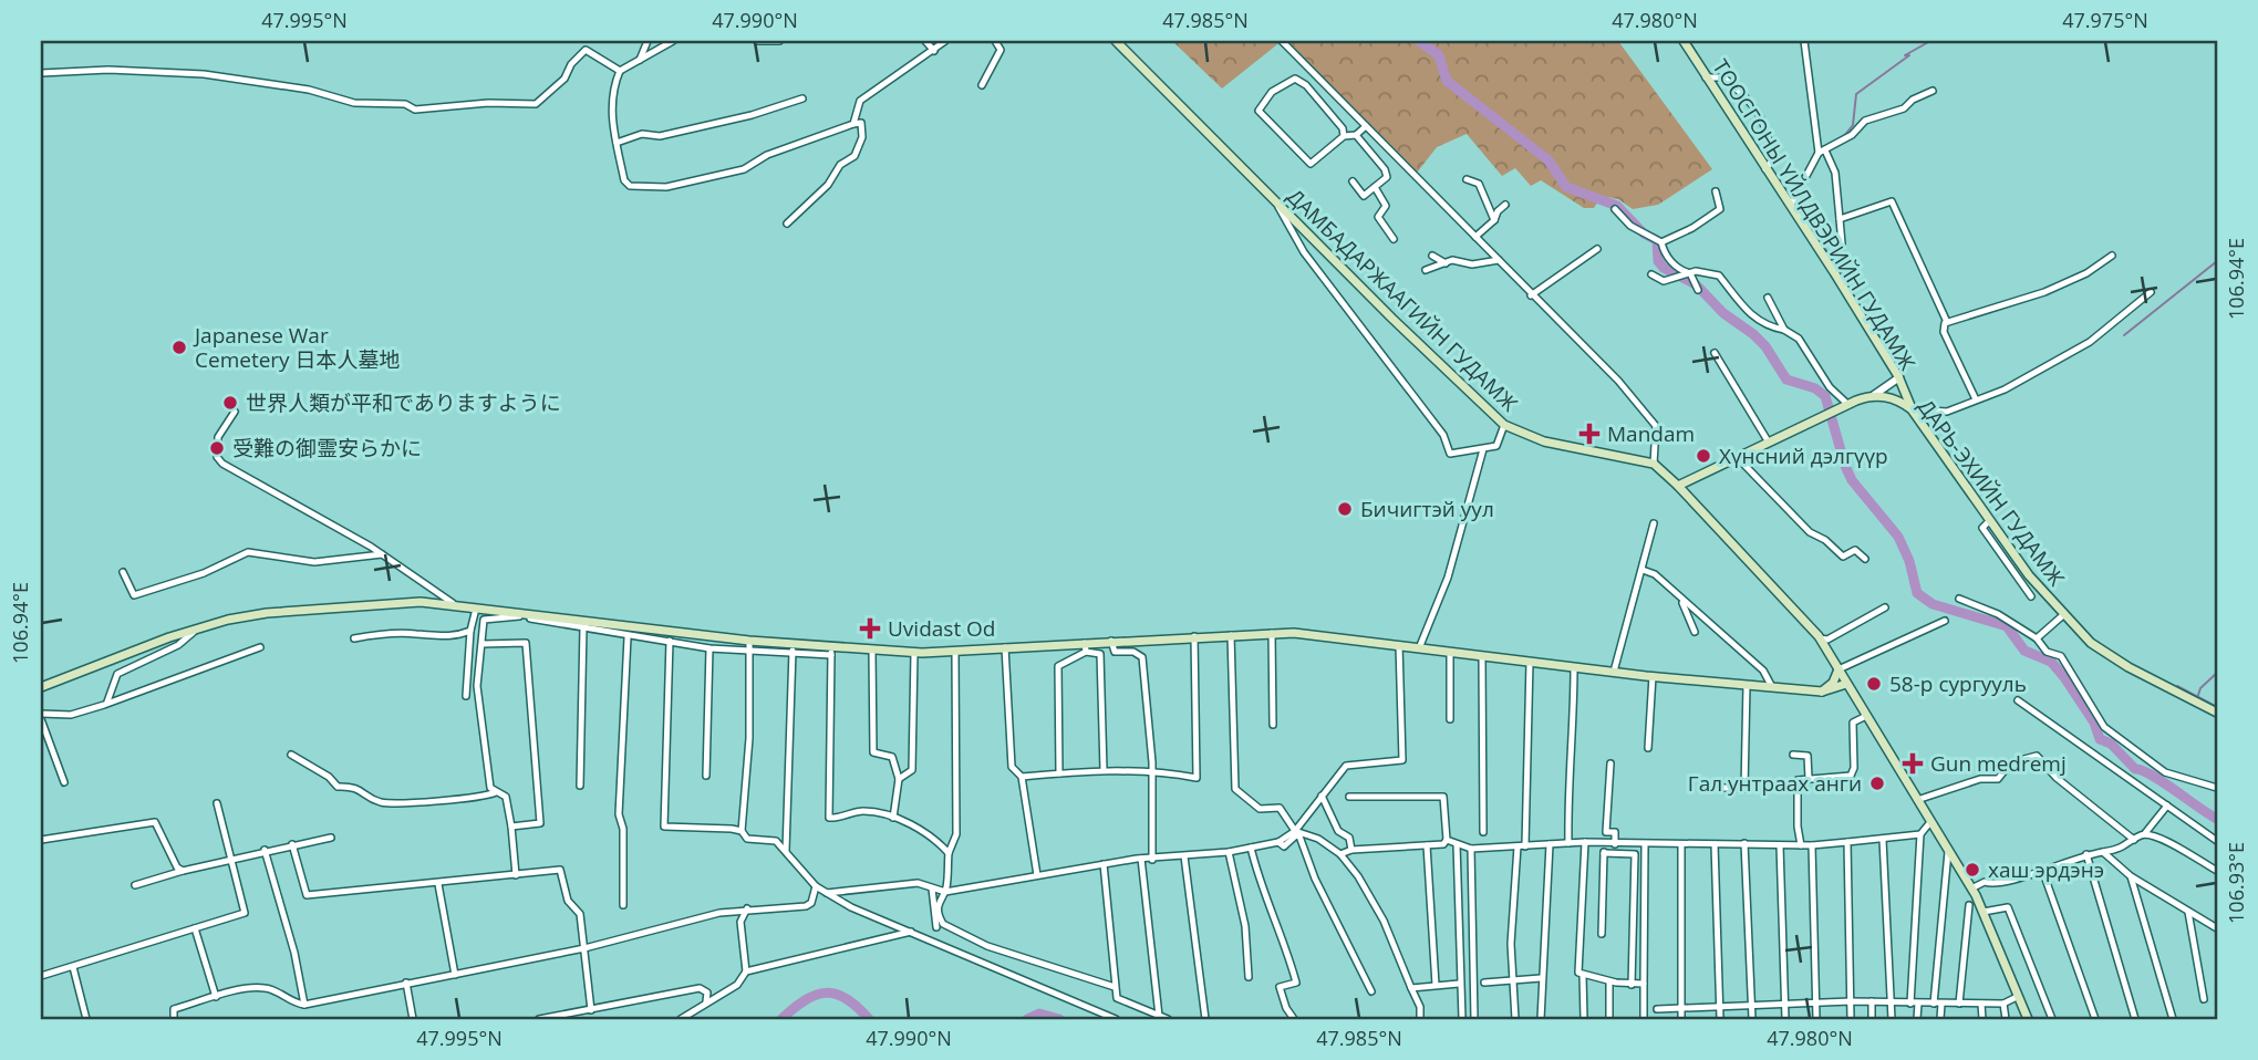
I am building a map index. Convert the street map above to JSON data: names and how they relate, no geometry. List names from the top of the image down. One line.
{"streets":{"main road":["ТООСГОНЫ ҮЙЛДВЭРИЙН ГУДАМЖ","ДАМБАДАРЖААГИЙН ГУДАМЖ","ДАРЬ-ЭХИЙН ГУДАМЖ"]},"crossings":[["ТООСГОНЫ ҮЙЛДВЭРИЙН ГУДАМЖ","ДАРЬ-ЭХИЙН ГУДАМЖ"]],"places":{"other":["Japanese War Cemetery 日本人墓地","世界人類が平和でありますように","受難の御霊安らかに","Хүнсний дэлгүүр","Бичигтэй уул","58-р сургууль","Гал унтраах анги","хаш эрдэнэ"],"health":["Mandam","Uvidast Od","Gun medremj"]},"coordinates":["47.995°N","47.990°N","47.985°N","47.980°N","47.975°N","106.94°E","106.93°E"]}
